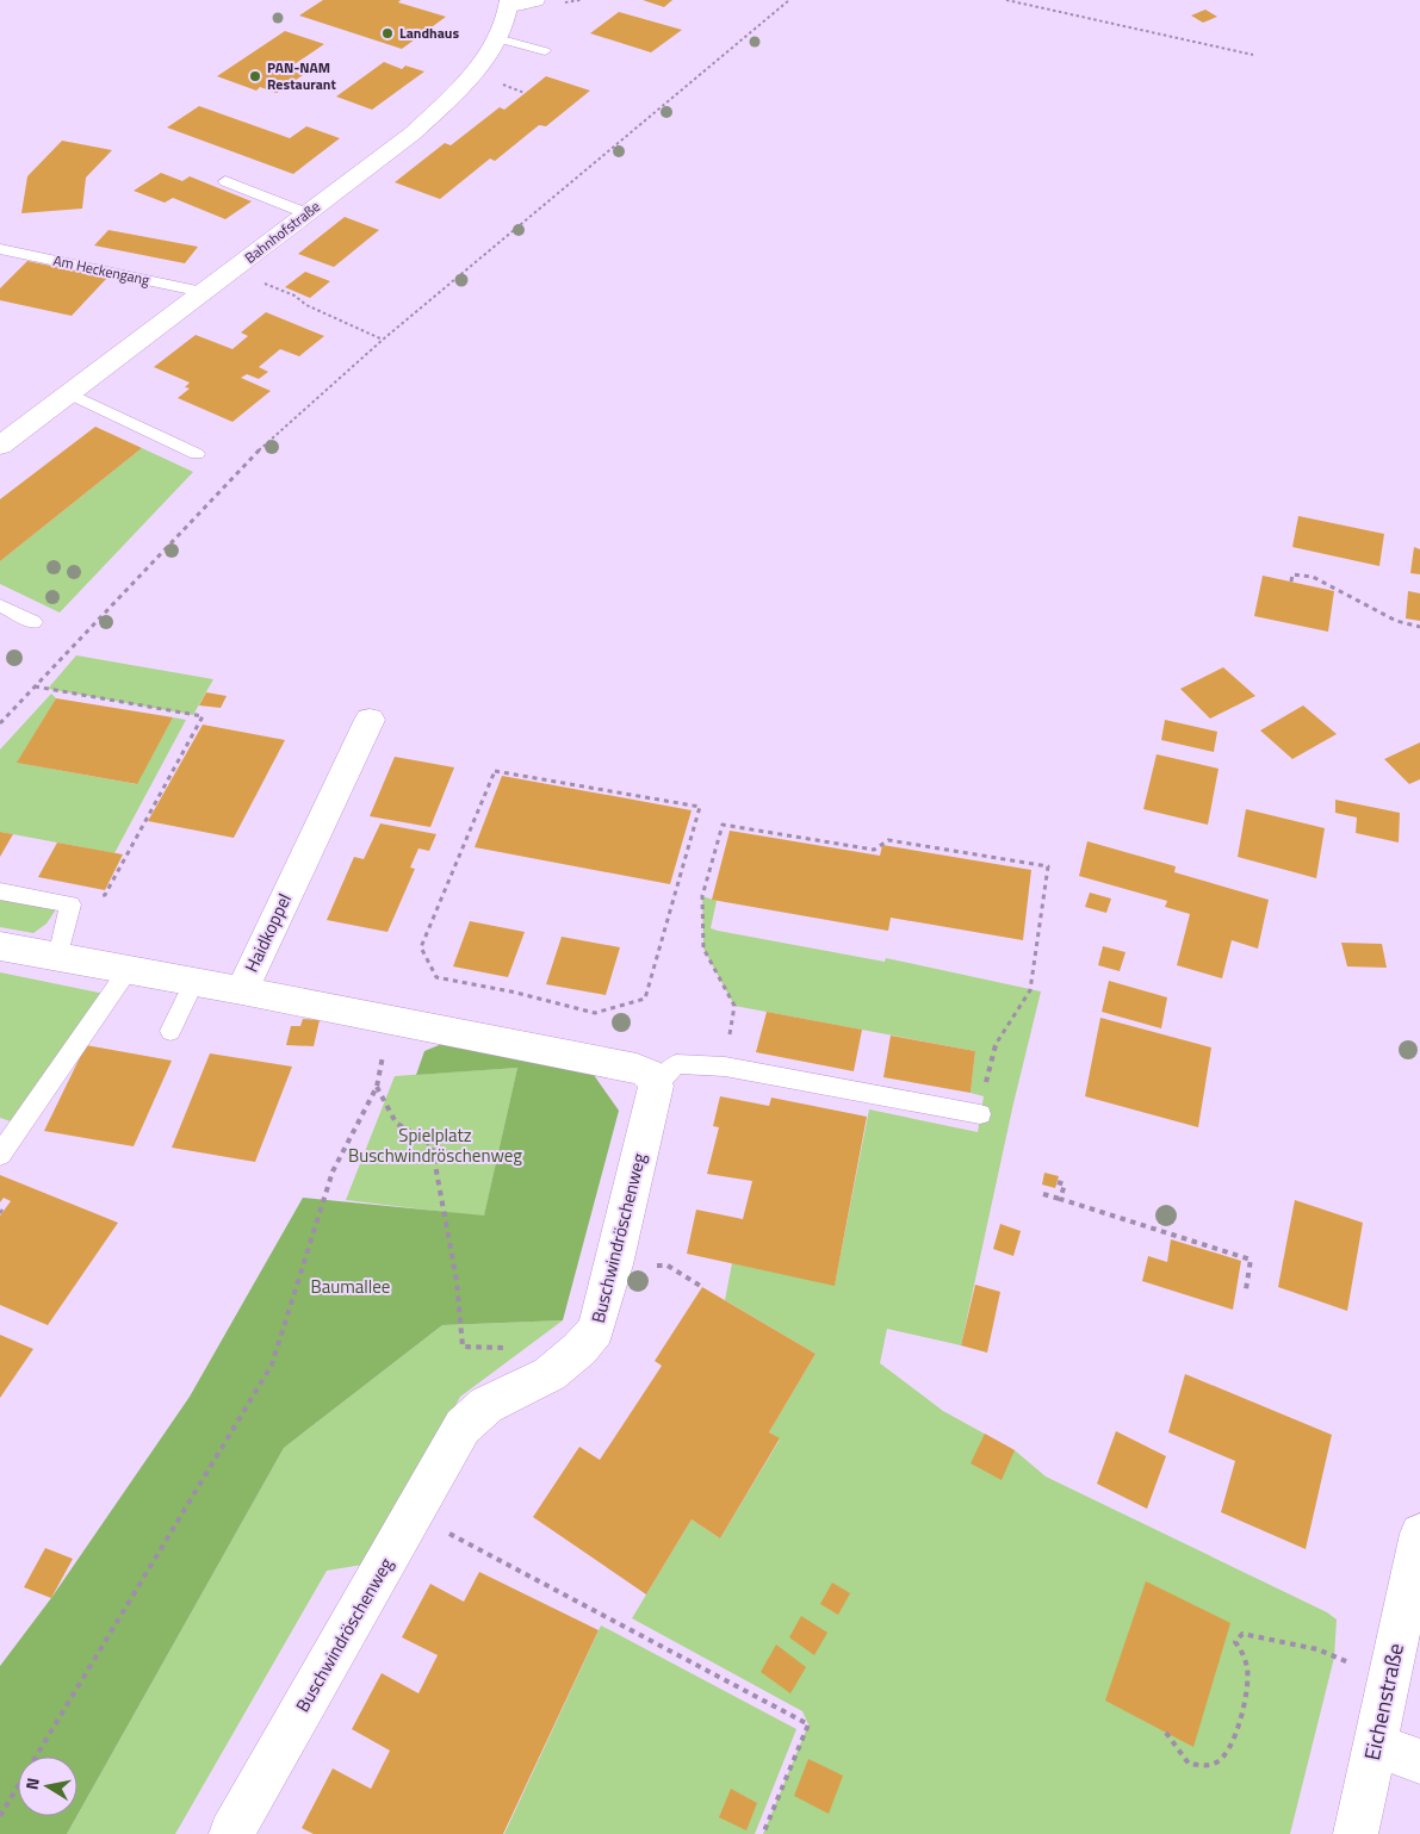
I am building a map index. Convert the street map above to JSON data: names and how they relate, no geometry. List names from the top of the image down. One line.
{"streets":{"street":["Bahnhofstraße","Haidkoppel","Buschwindröschenweg","Eichenstraße"],"lane":["Am Heckengang"]},"crossings":[["Bahnhofstraße","Am Heckengang"]],"parks":["Spielplatz Buschwindröschenweg","Baumallee"],"places":["Landhaus","PAN-NAM Restaurant"],"north":"left"}
